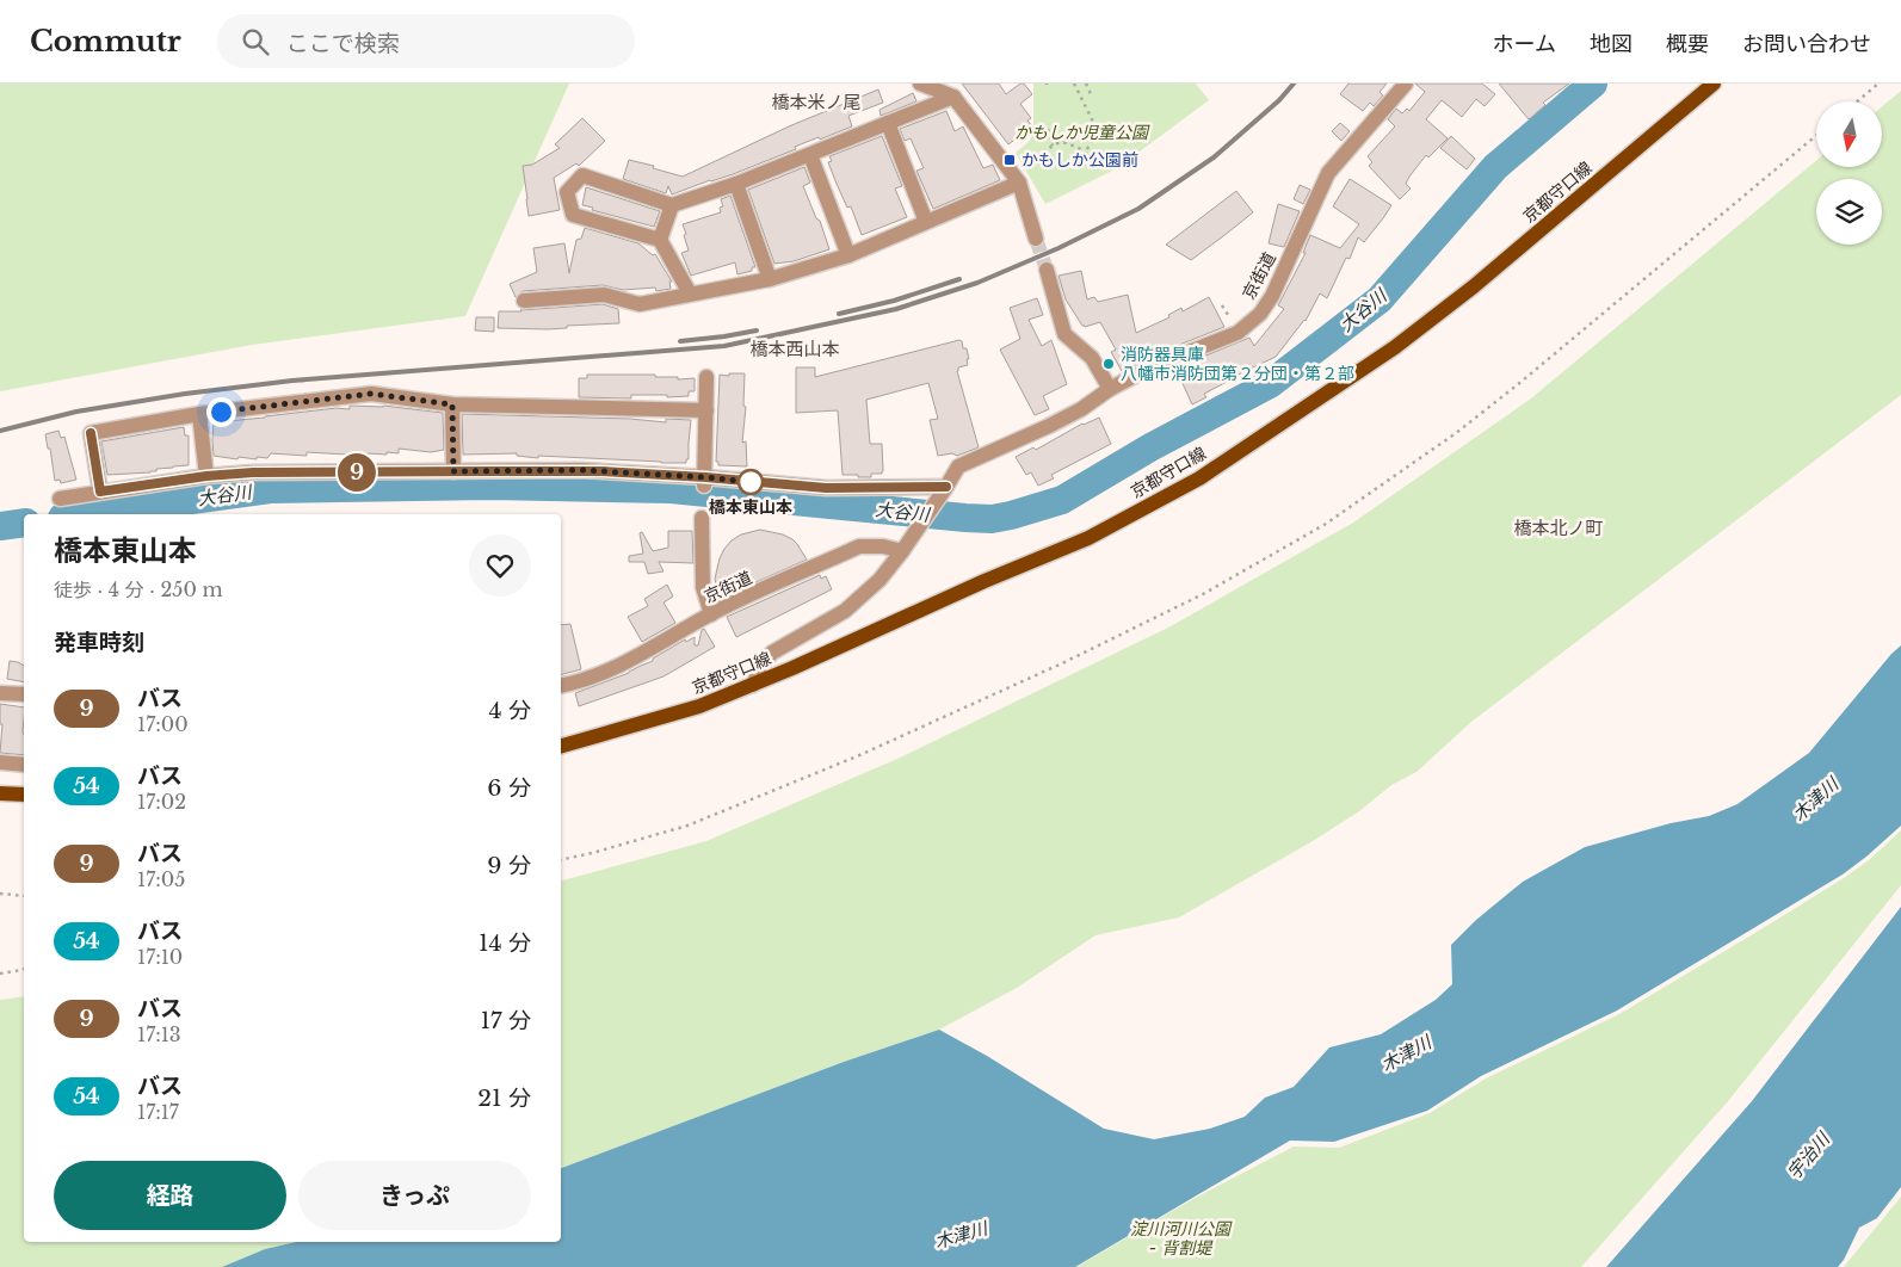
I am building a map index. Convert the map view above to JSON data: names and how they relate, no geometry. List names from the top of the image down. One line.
{"streets":{"main road":["京都守口線"],"street":["京街道"]},"districts":["橋本米ノ尾","橋本西山本","橋本北ノ町"],"water":["大谷川","木津川","宇治川"],"parks":["かもしか児童公園","淀川河川公園 - 背割堤"],"places":{"transit":["かもしか公園前"],"other":["消防器具庫 八幡市消防団第２分団・第２部","橋本東山本"]},"lines":["bus line 9"],"north":"bottom","page":{"header":"Commutr","search":"ここで検索","nav":["ホーム","地図","概要","お問い合わせ"],"on_map":"9","heading":[["橋本東山本","徒歩 · 4 分 · 250 m"],"発車時刻"],"list":[{"mark":"9","name":"バス","note":"17:00","value":"4 分"},{"mark":"54","name":"バス","note":"17:02","value":"6 分"},{"mark":"9","name":"バス","note":"17:05","value":"9 分"},{"mark":"54","name":"バス","note":"17:10","value":"14 分"},{"mark":"9","name":"バス","note":"17:13","value":"17 分"},{"mark":"54","name":"バス","note":"17:17","value":"21 分"}],"buttons":["経路","きっぷ"]}}
